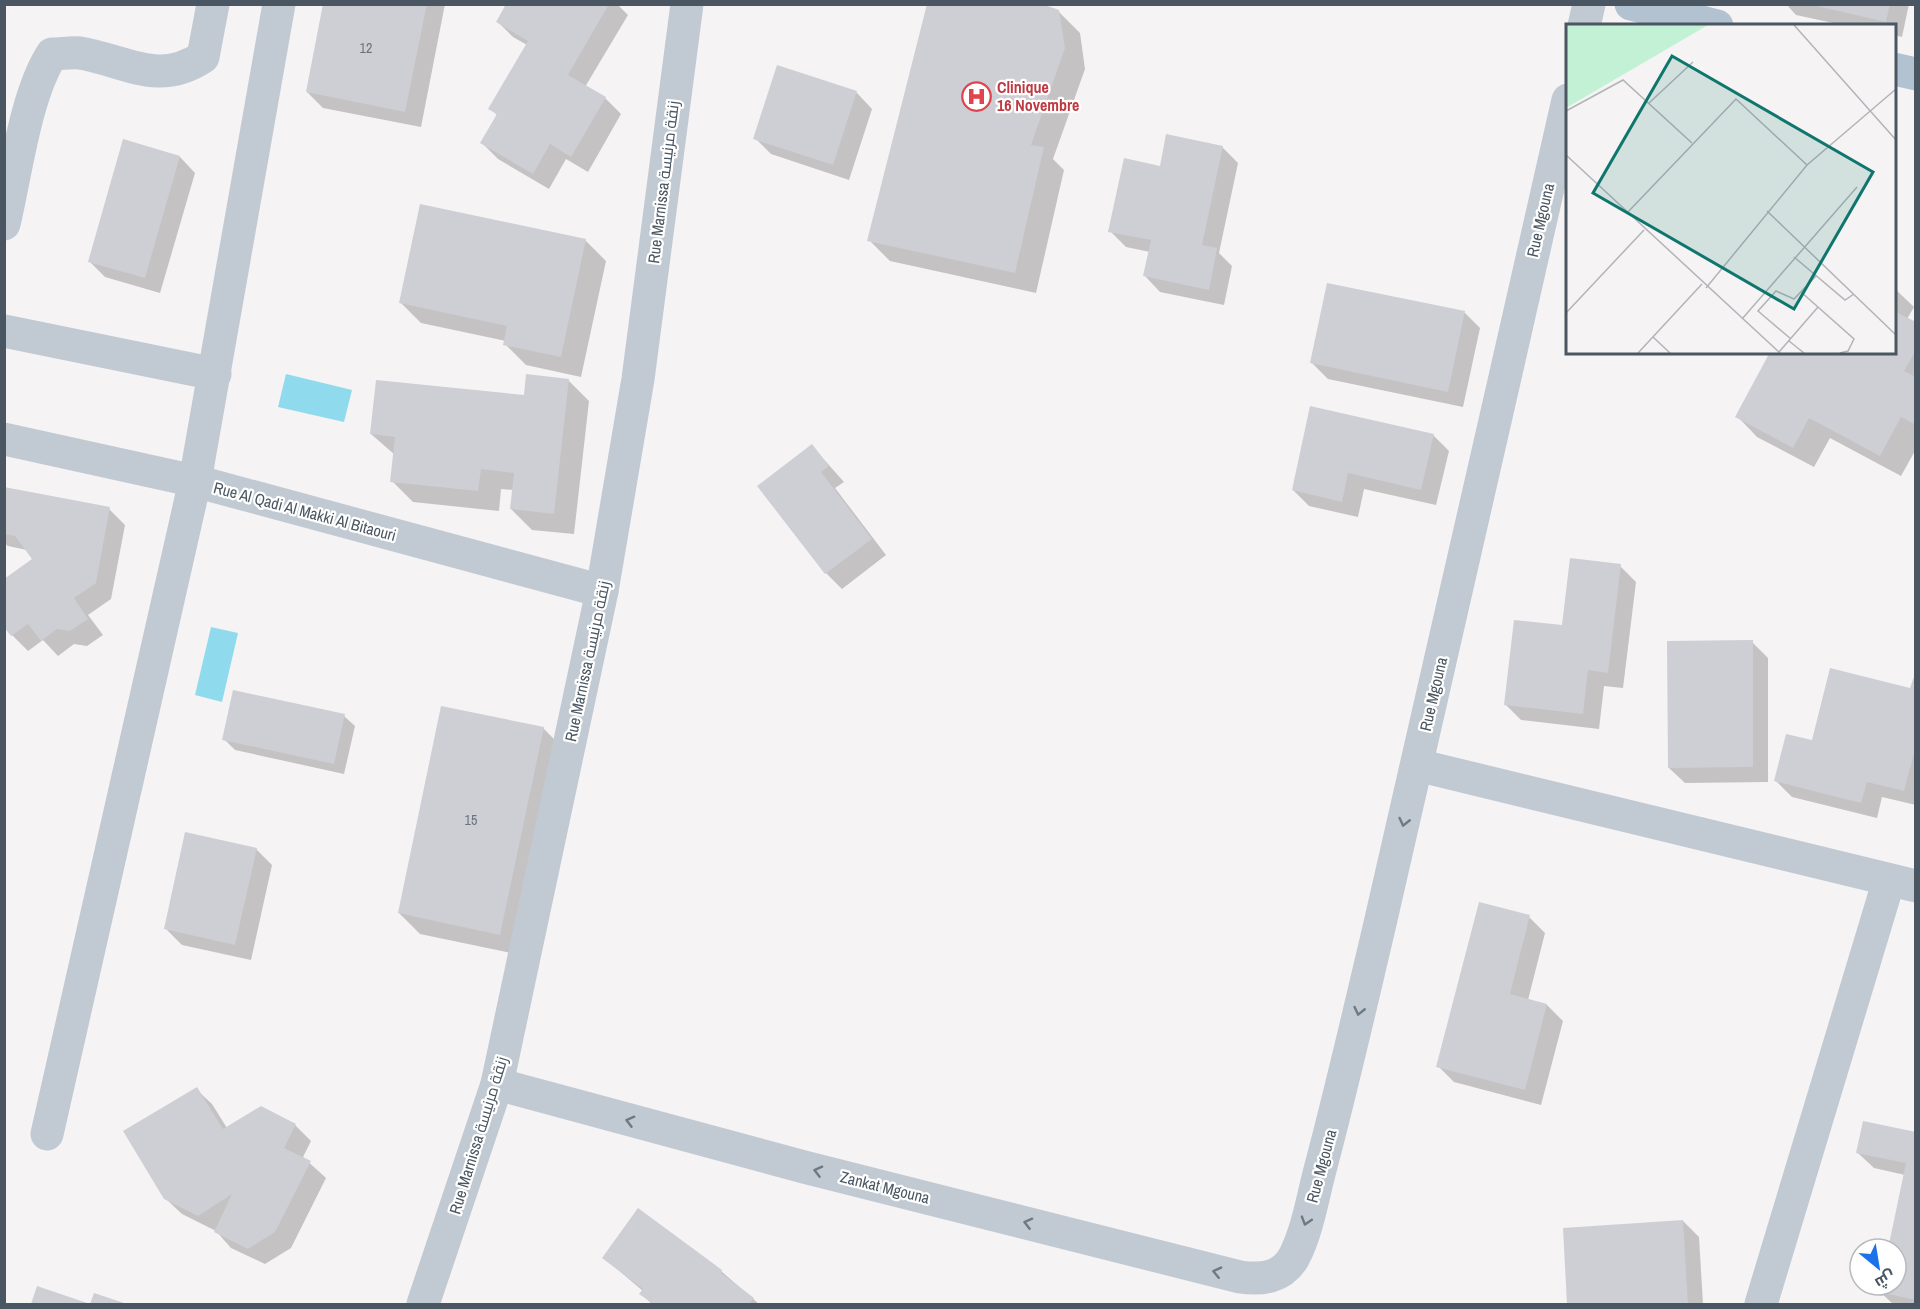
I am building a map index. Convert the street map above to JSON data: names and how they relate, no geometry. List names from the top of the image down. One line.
{"streets":{"street":["Rue Marnissa زنقة مرنيسة","Rue Mgouna","Rue Al Qadi Al Makki Al Bitaouri","Zankat Mgouna"]},"crossings":[["Rue Marnissa زنقة مرنيسة","Rue Al Qadi Al Makki Al Bitaouri"],["Rue Marnissa زنقة مرنيسة","Zankat Mgouna"],["Rue Mgouna","Zankat Mgouna"]],"one_way":["Rue Mgouna","Zankat Mgouna"],"places":{"hospital":["Clinique 16 Novembre"]},"house_numbers":["12","15"],"north":"bottom right"}
